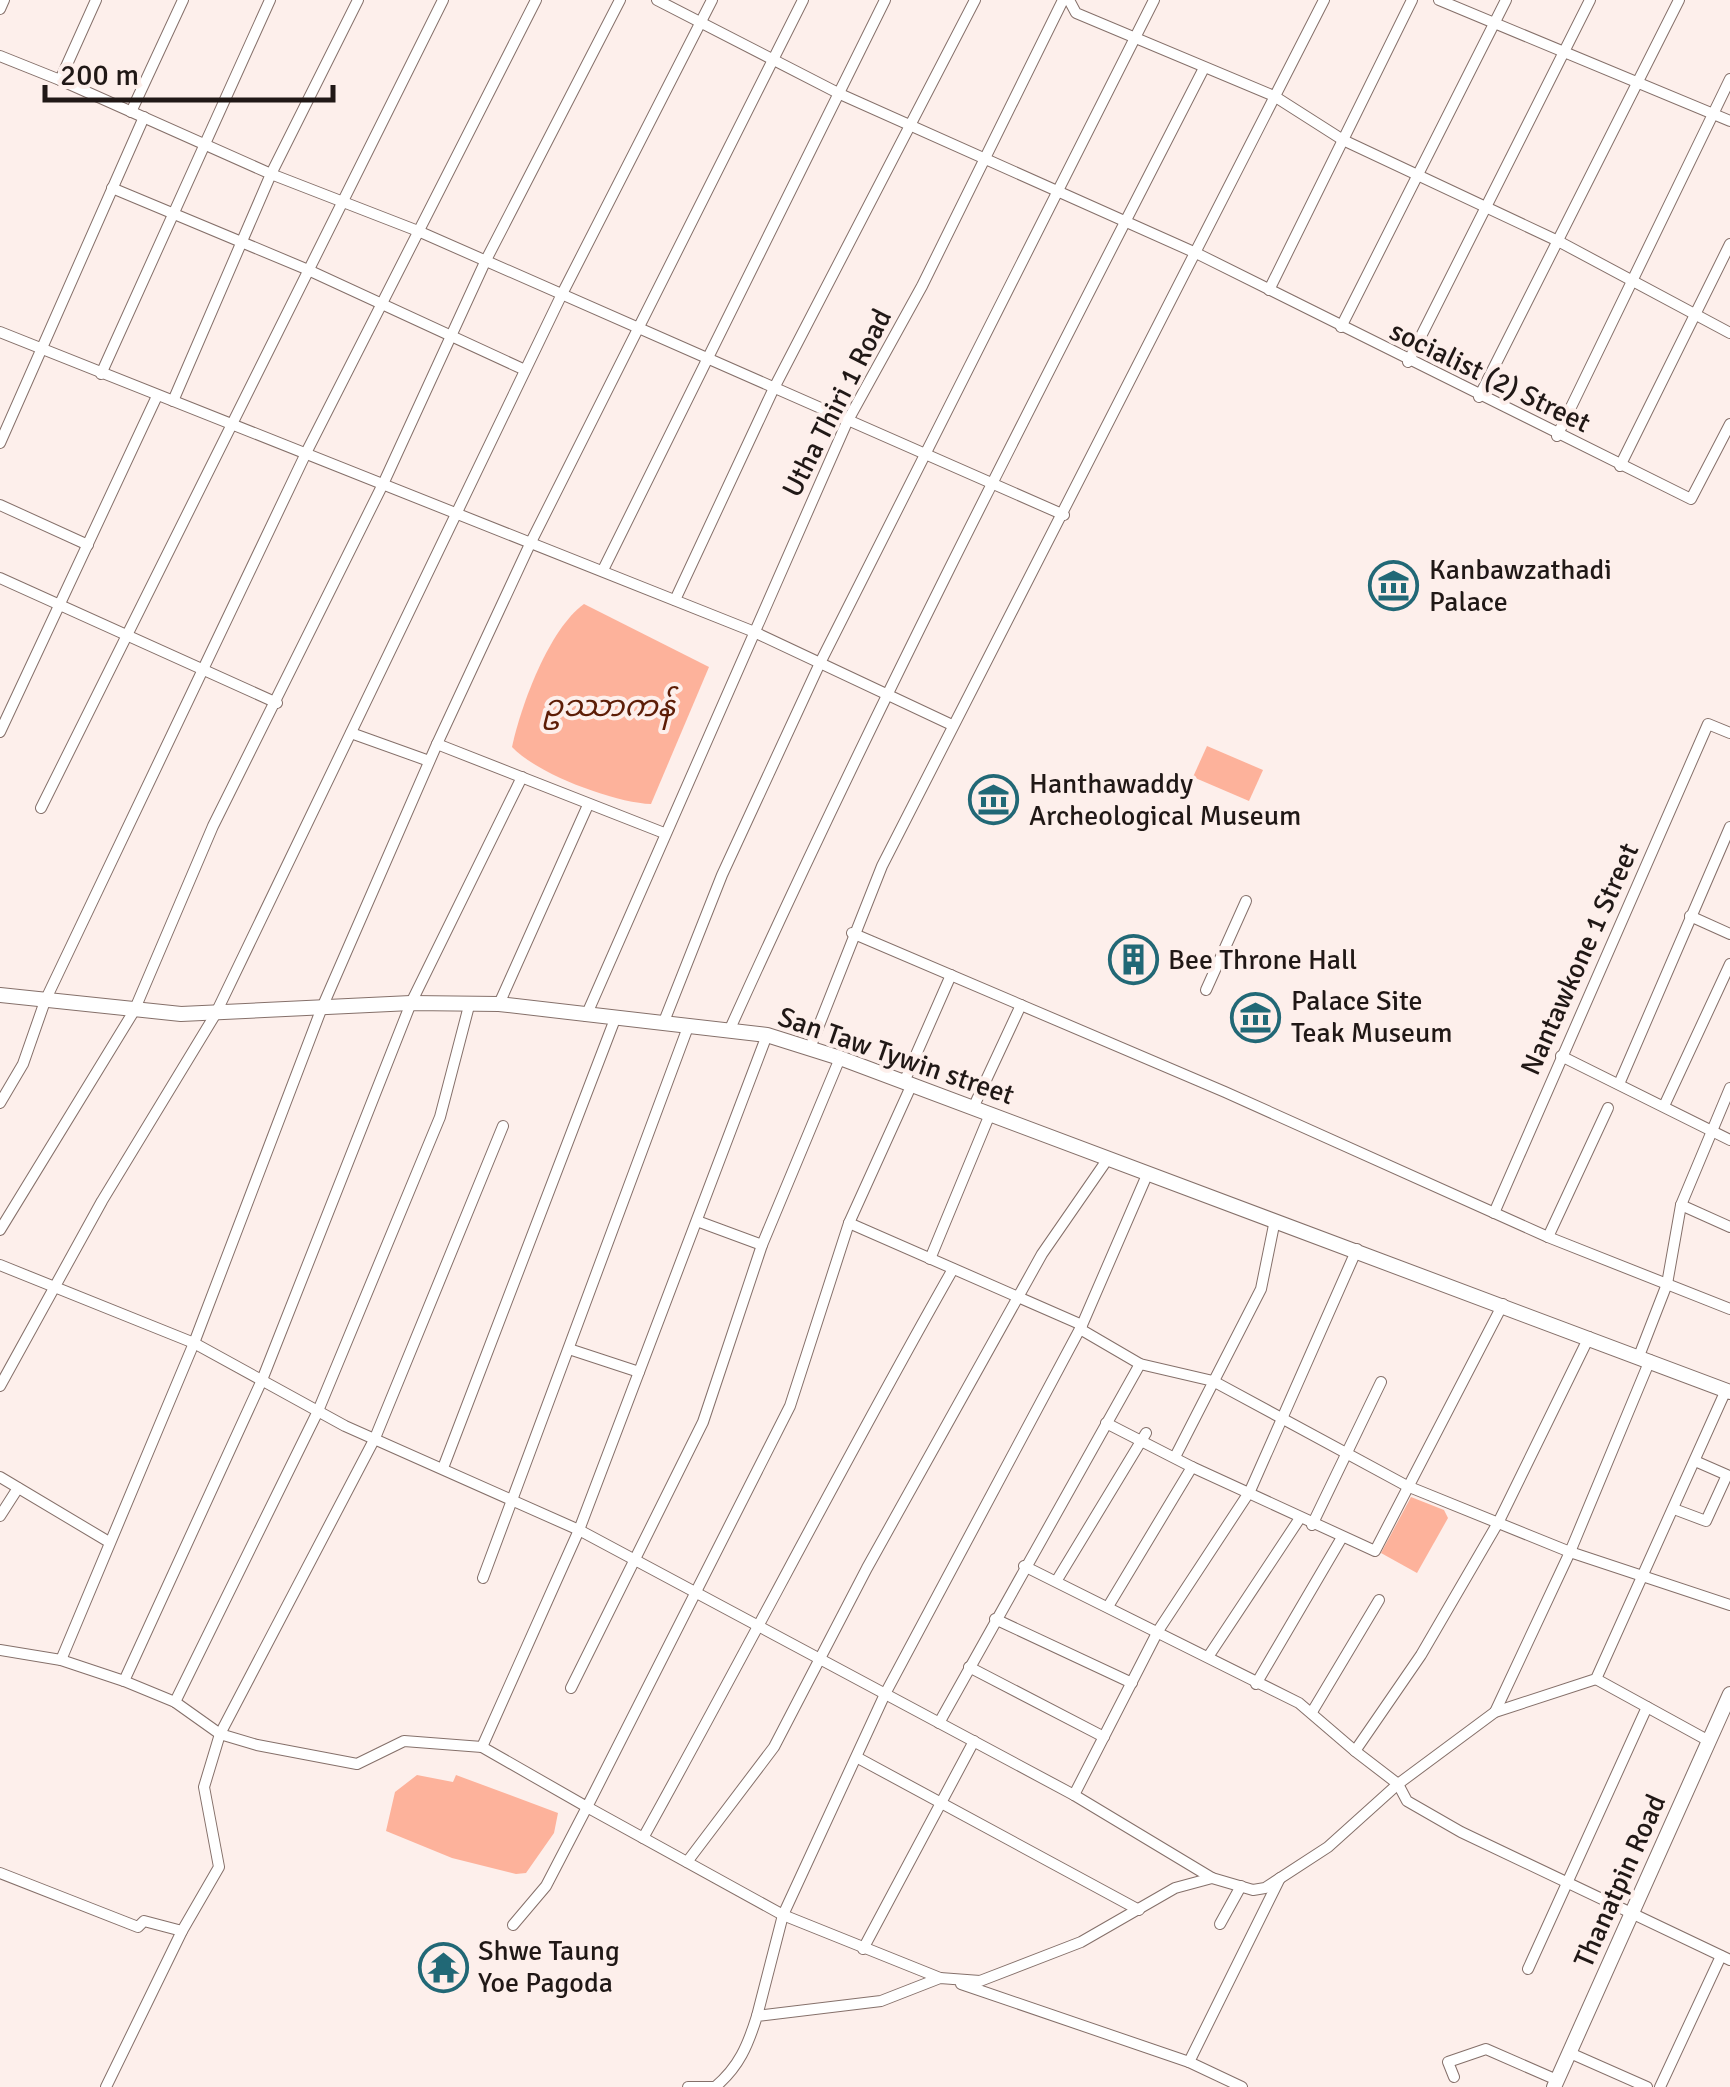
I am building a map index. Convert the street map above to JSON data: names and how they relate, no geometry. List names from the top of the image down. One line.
{"streets":{"street":["socialist (2) Street","Utha Thiri 1 Road","Nantawkone 1 Street","San Taw Tywin street","Thanatpin Road"]},"crossings":[["socialist (2) Street","Utha Thiri 1 Road"],["Utha Thiri 1 Road","San Taw Tywin street"]],"water":["ဥဿာကန်"],"places":{"museum":["Kanbawzathadi Palace","Hanthawaddy Archeological Museum","Palace Site Teak Museum"],"building":["Bee Throne Hall"],"temple":["Shwe Taung Yoe Pagoda"]},"scale_bar":"200 m"}
